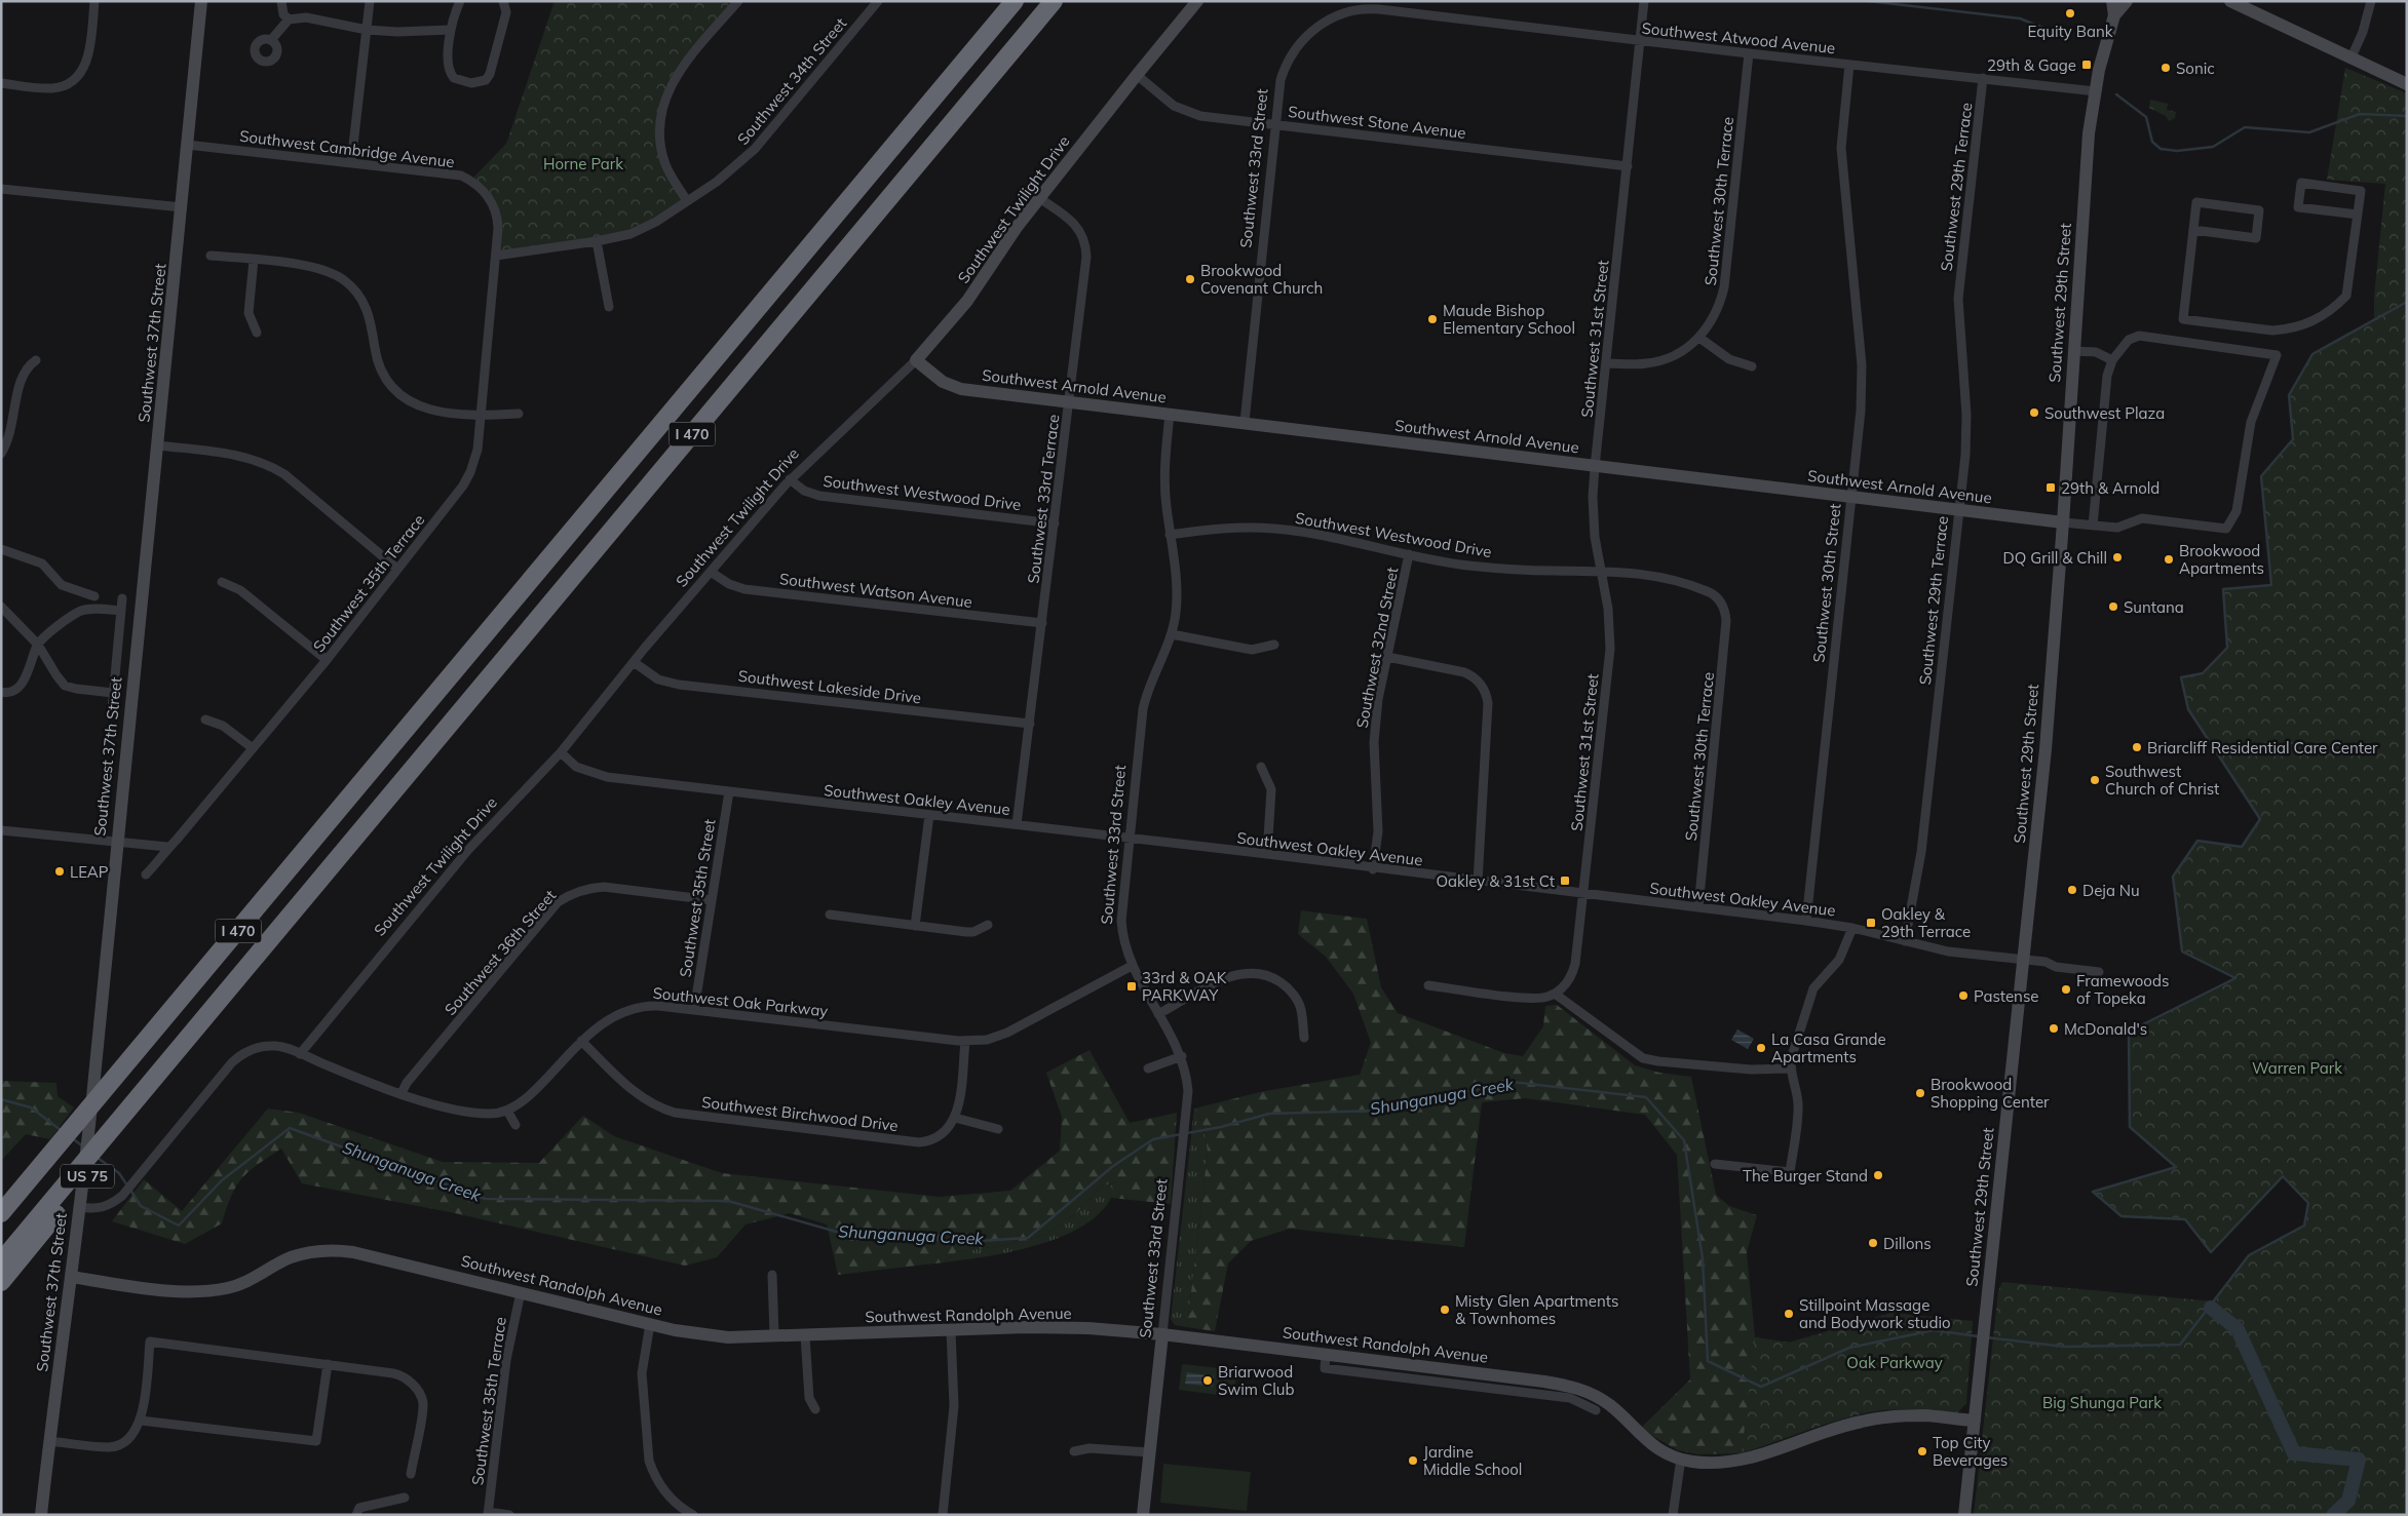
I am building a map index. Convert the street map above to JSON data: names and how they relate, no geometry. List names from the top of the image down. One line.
{"streets":{"highway":["I 470"],"street":["Southwest Atwood Avenue","Southwest 34th Street","Southwest Stone Avenue","Southwest Cambridge Avenue","Southwest 33rd Street","Southwest 29th Terrace","Southwest 30th Terrace","Southwest Twilight Drive","Southwest 29th Street","Southwest 31st Street","Southwest 37th Street","Southwest Arnold Avenue","Southwest Westwood Drive","Southwest 33rd Terrace","Southwest 35th Terrace","Southwest 30th Street","Southwest Watson Avenue","Southwest 32nd Street","Southwest Lakeside Drive","Southwest Oakley Avenue","Southwest 35th Street","Southwest 36th Street","Southwest Oak Parkway","Southwest Birchwood Drive","Southwest Randolph Avenue"]},"crossings":[["Southwest Atwood Avenue","Southwest 33rd Street"],["Southwest Atwood Avenue","Southwest 29th Terrace"],["Southwest Atwood Avenue","Southwest 30th Terrace"],["Southwest Atwood Avenue","Southwest 29th Street"],["Southwest Atwood Avenue","Southwest 31st Street"],["Southwest Atwood Avenue","Southwest 30th Street"],["Southwest 34th Street","Southwest Cambridge Avenue"],["Southwest 34th Street","Southwest 35th Terrace"],["Southwest Stone Avenue","Southwest 33rd Street"],["Southwest Stone Avenue","Southwest Twilight Drive"],["Southwest Stone Avenue","Southwest 31st Street"],["Southwest Cambridge Avenue","Southwest 37th Street"],["Southwest Cambridge Avenue","Southwest 35th Terrace"],["Southwest 33rd Street","Southwest Arnold Avenue"],["Southwest 33rd Street","Southwest Westwood Drive"],["Southwest 33rd Street","Southwest Oakley Avenue"],["Southwest 33rd Street","Southwest Oak Parkway"],["Southwest 33rd Street","Southwest Randolph Avenue"],["Southwest 29th Terrace","Southwest Arnold Avenue"],["Southwest 29th Terrace","Southwest Oakley Avenue"],["Southwest 30th Terrace","Southwest 31st Street"],["Southwest 30th Terrace","Southwest Westwood Drive"],["Southwest 30th Terrace","Southwest Oakley Avenue"],["Southwest Twilight Drive","Southwest Arnold Avenue"],["Southwest Twilight Drive","Southwest Westwood Drive"],["Southwest Twilight Drive","Southwest 33rd Terrace"],["Southwest Twilight Drive","Southwest Watson Avenue"],["Southwest Twilight Drive","Southwest Lakeside Drive"],["Southwest Twilight Drive","Southwest Oakley Avenue"],["Southwest 29th Street","Southwest Arnold Avenue"],["Southwest 29th Street","Southwest Oakley Avenue"],["Southwest 29th Street","Southwest Randolph Avenue"],["Southwest 31st Street","Southwest Arnold Avenue"],["Southwest 31st Street","Southwest Westwood Drive"],["Southwest 31st Street","Southwest Oakley Avenue"],["Southwest 37th Street","Southwest Randolph Avenue"],["Southwest Arnold Avenue","Southwest 33rd Terrace"],["Southwest Arnold Avenue","Southwest 30th Street"],["Southwest Westwood Drive","Southwest 33rd Terrace"],["Southwest Westwood Drive","Southwest 32nd Street"],["Southwest 33rd Terrace","Southwest Watson Avenue"],["Southwest 33rd Terrace","Southwest Lakeside Drive"],["Southwest 33rd Terrace","Southwest Oakley Avenue"],["Southwest 35th Terrace","Southwest Randolph Avenue"],["Southwest 30th Street","Southwest Oakley Avenue"],["Southwest 32nd Street","Southwest Oakley Avenue"],["Southwest Oakley Avenue","Southwest 35th Street"],["Southwest 35th Street","Southwest 36th Street"],["Southwest 35th Street","Southwest Oak Parkway"],["Southwest Oak Parkway","Southwest Birchwood Drive"]],"water":["Shunganuga Creek"],"parks":["Horne Park","Warren Park","Oak Parkway","Big Shunga Park"],"places":{"other":["Equity Bank","Sonic","Brookwood Covenant Church","Maude Bishop Elementary School","Southwest Plaza","DQ Grill & Chill","Brookwood Apartments","Suntana","Briarcliff Residential Care Center","Southwest Church of Christ","LEAP","Deja Nu","Framewoods of Topeka","Pastense","McDonald's","La Casa Grande Apartments","Brookwood Shopping Center","The Burger Stand","Dillons","Misty Glen Apartments & Townhomes","Stillpoint Massage and Bodywork studio","Briarwood Swim Club","Top City Beverages","Jardine Middle School"],"transit":["29th & Gage","29th & Arnold","Oakley & 31st Ct","Oakley & 29th Terrace","33rd & OAK PARKWAY"]}}
